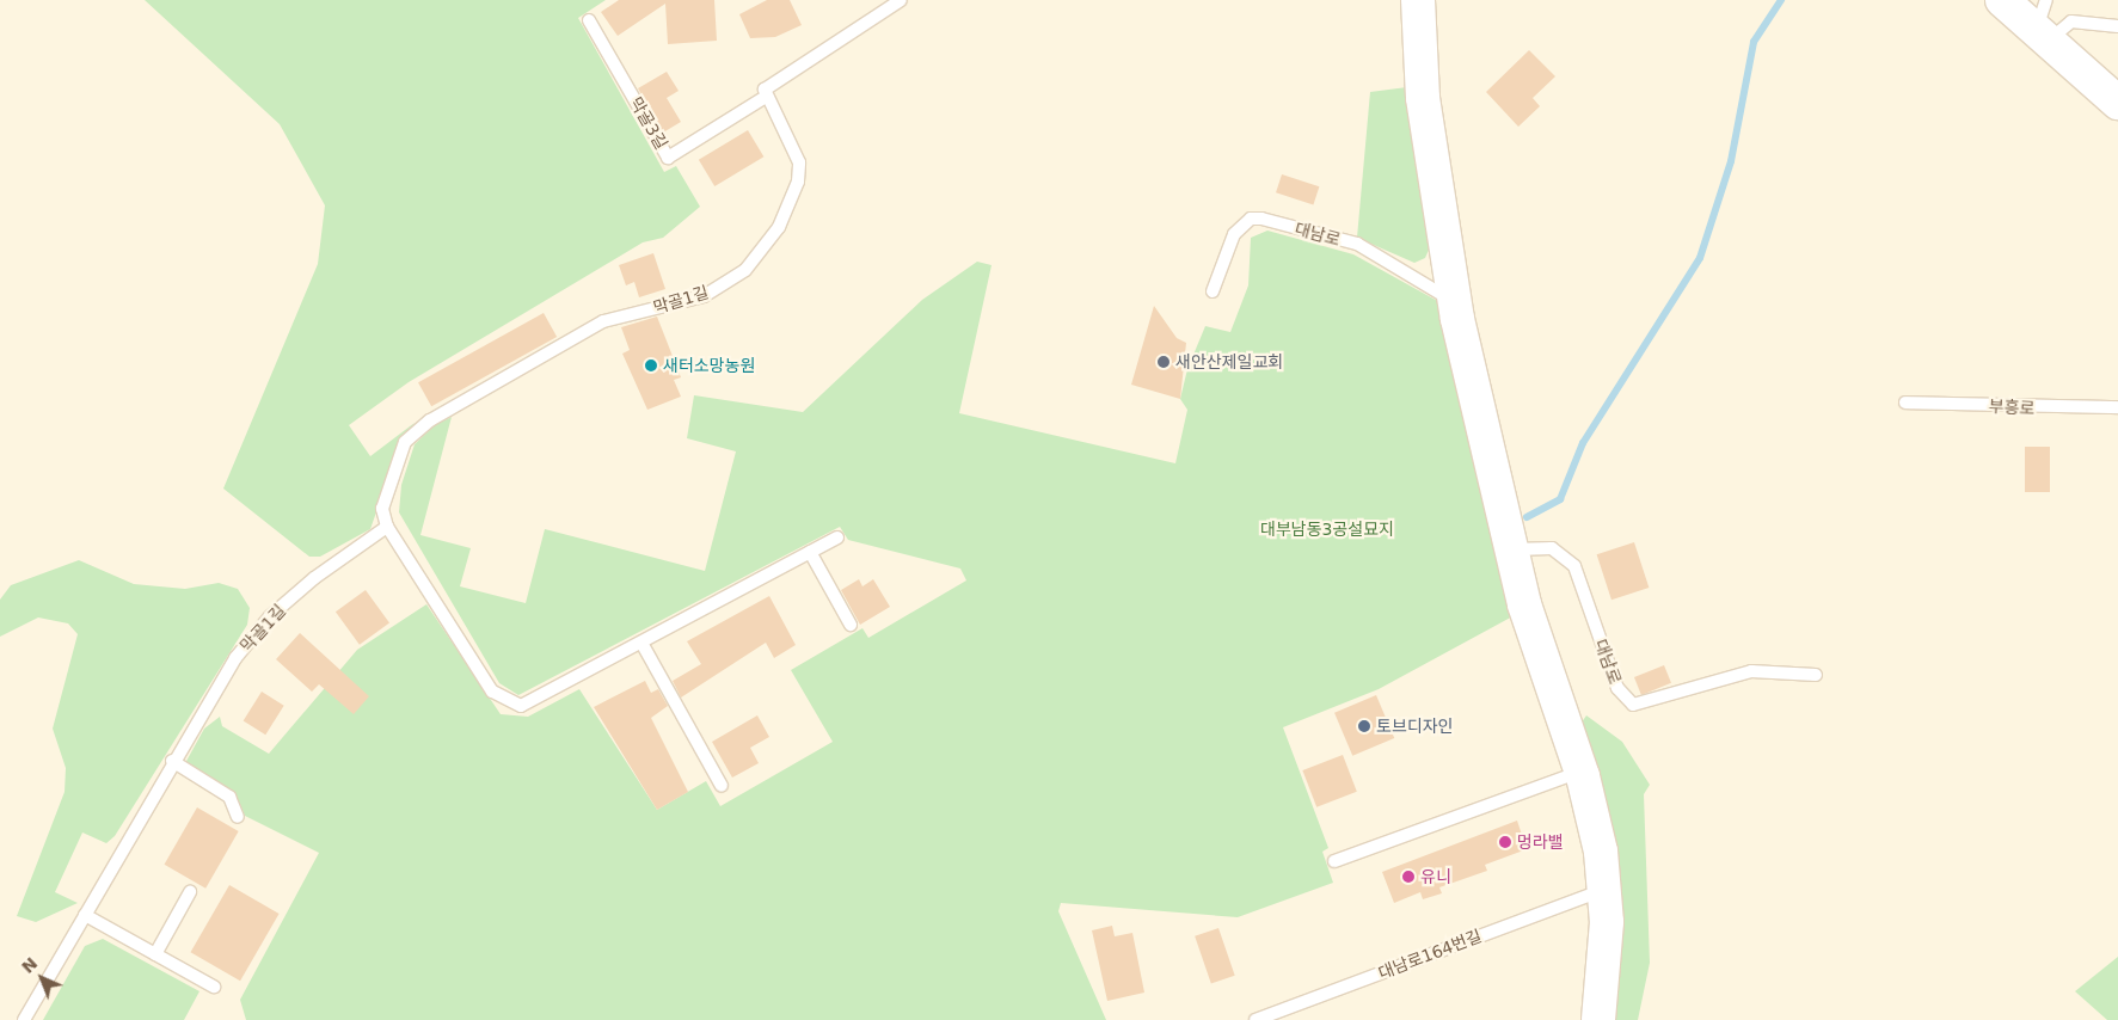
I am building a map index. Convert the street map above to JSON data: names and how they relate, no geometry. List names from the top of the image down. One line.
{"streets":{"lane":["막골3길","대남로","막골1길","부흥로","대남로164번길"]},"crossings":[["막골3길","막골1길"]],"parks":["대부남동3공설묘지"],"places":["새안산제일교회","새터소망농원","토브디자인","멍라밸","유니"],"north":"top left"}
